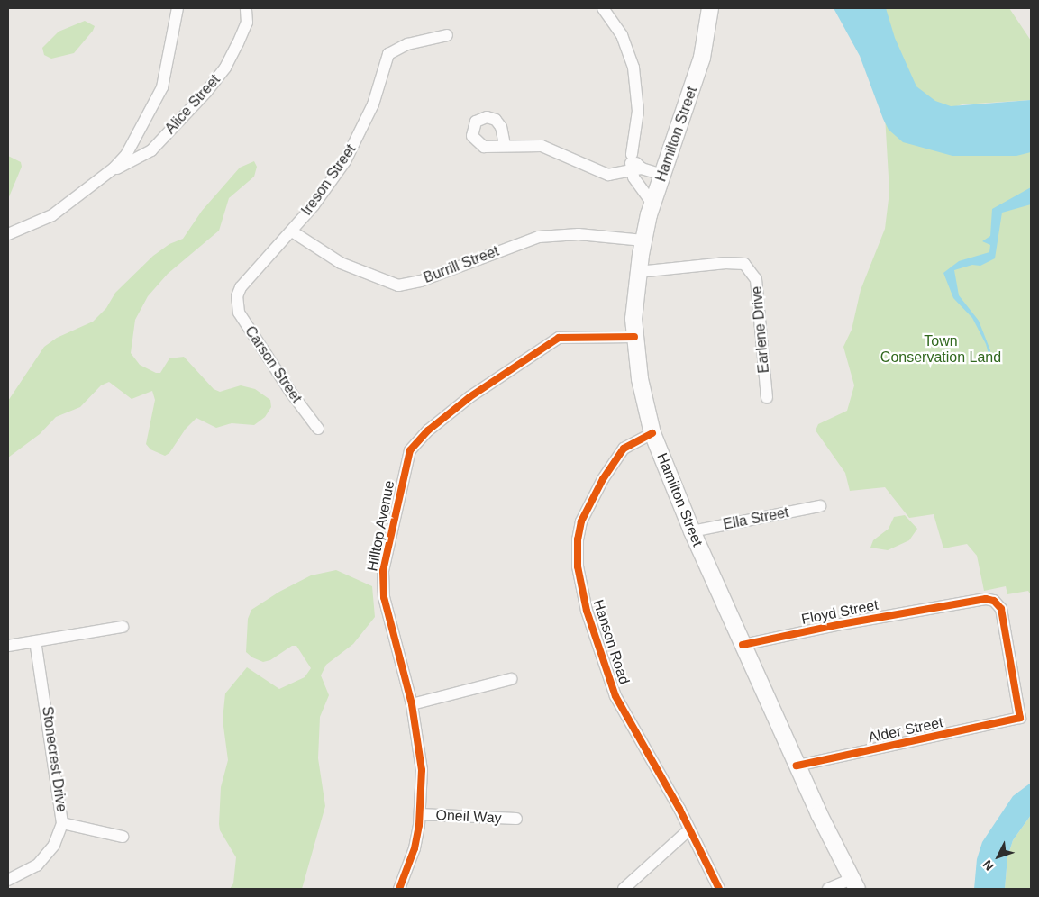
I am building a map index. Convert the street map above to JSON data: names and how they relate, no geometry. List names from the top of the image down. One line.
{"streets":{"main road":["Hamilton Street"],"street":["Alice Street","Ireson Street","Burrill Street","Earlene Drive","Carson Street","Ella Street","Hilltop Avenue","Floyd Street","Hanson Road","Alder Street","Stonecrest Drive","Oneil Way"]},"crossings":[["Hamilton Street","Burrill Street"],["Hamilton Street","Earlene Drive"],["Hamilton Street","Ella Street"],["Hamilton Street","Hilltop Avenue"],["Hamilton Street","Floyd Street"],["Hamilton Street","Hanson Road"],["Hamilton Street","Alder Street"],["Ireson Street","Burrill Street"],["Ireson Street","Carson Street"],["Hilltop Avenue","Oneil Way"],["Floyd Street","Alder Street"]],"parks":["Town Conservation Land"],"north":"bottom left"}
